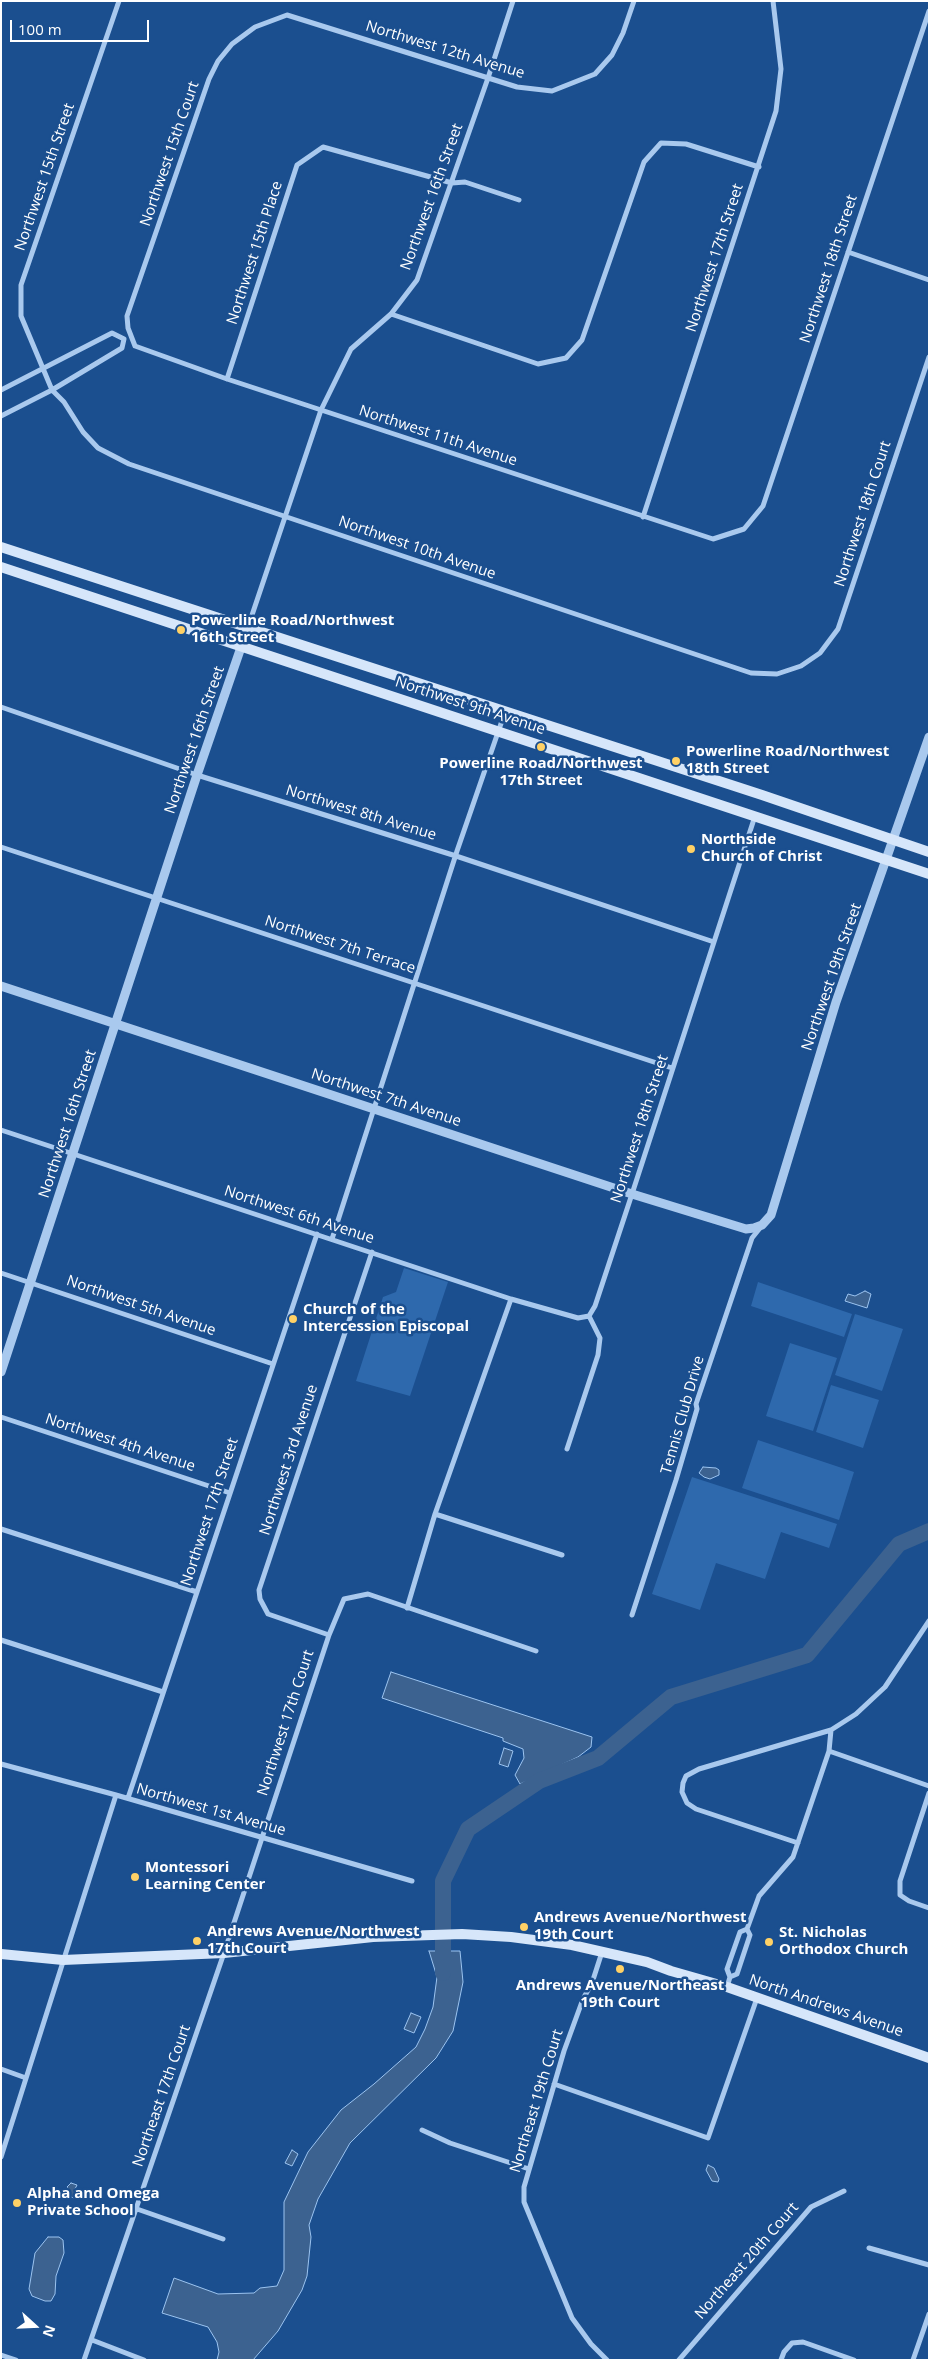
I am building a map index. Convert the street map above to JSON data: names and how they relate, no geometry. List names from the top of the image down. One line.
{"streets":{"main road":["Northwest 9th Avenue","North Andrews Avenue"],"street":["Northwest 12th Avenue","Northwest 15th Court","Northwest 15th Street","Northwest 16th Street","Northwest 15th Place","Northwest 17th Street","Northwest 18th Street","Northwest 11th Avenue","Northwest 18th Court","Northwest 10th Avenue","Northwest 8th Avenue","Northwest 7th Terrace","Northwest 19th Street","Northwest 7th Avenue","Northwest 6th Avenue","Northwest 5th Avenue","Tennis Club Drive","Northwest 4th Avenue","Northwest 3rd Avenue","Northwest 17th Court","Northwest 1st Avenue","Northeast 17th Court","Northeast 19th Court","Northeast 20th Court"]},"crossings":[["Northwest 12th Avenue","Northwest 15th Court"],["Northwest 12th Avenue","Northwest 16th Street"],["Northwest 15th Court","Northwest 11th Avenue"],["Northwest 15th Street","Northwest 10th Avenue"],["Northwest 16th Street","Northwest 15th Place"],["Northwest 16th Street","Northwest 11th Avenue"],["Northwest 16th Street","Northwest 10th Avenue"],["Northwest 16th Street","Northwest 9th Avenue"],["Northwest 16th Street","Northwest 8th Avenue"],["Northwest 16th Street","Northwest 7th Terrace"],["Northwest 16th Street","Northwest 7th Avenue"],["Northwest 16th Street","Northwest 6th Avenue"],["Northwest 16th Street","Northwest 5th Avenue"],["Northwest 15th Place","Northwest 11th Avenue"],["Northwest 17th Street","Northwest 11th Avenue"],["Northwest 17th Street","Northwest 6th Avenue"],["Northwest 17th Street","Northwest 5th Avenue"],["Northwest 17th Street","Northwest 4th Avenue"],["Northwest 17th Street","Northwest 1st Avenue"],["Northwest 18th Street","Northwest 11th Avenue"],["Northwest 18th Street","Northwest 9th Avenue"],["Northwest 18th Street","Northwest 8th Avenue"],["Northwest 18th Street","Northwest 7th Terrace"],["Northwest 18th Street","Northwest 7th Avenue"],["Northwest 18th Street","Northwest 6th Avenue"],["Northwest 18th Court","Northwest 10th Avenue"],["Northwest 9th Avenue","Northwest 19th Street"],["Northwest 19th Street","Northwest 7th Avenue"],["Northwest 19th Street","Tennis Club Drive"],["Northwest 7th Avenue","Tennis Club Drive"],["Northwest 6th Avenue","Northwest 3rd Avenue"],["Northwest 3rd Avenue","Northwest 17th Court"],["Northwest 17th Court","Northwest 1st Avenue"],["Northwest 17th Court","North Andrews Avenue"],["Northwest 17th Court","Northeast 17th Court"],["North Andrews Avenue","Northeast 17th Court"],["North Andrews Avenue","Northeast 19th Court"]],"places":["Powerline Road/Northwest 16th Street","Powerline Road/Northwest 17th Street","Powerline Road/Northwest 18th Street","Northside Church of Christ","Church of the Intercession Episcopal","Montessori Learning Center","Andrews Avenue/Northwest 19th Court","Andrews Avenue/Northwest 17th Court","St. Nicholas Orthodox Church","Andrews Avenue/Northeast 19th Court","Alpha and Omega Private School"],"scale_bar":"100 m","north":"right"}
